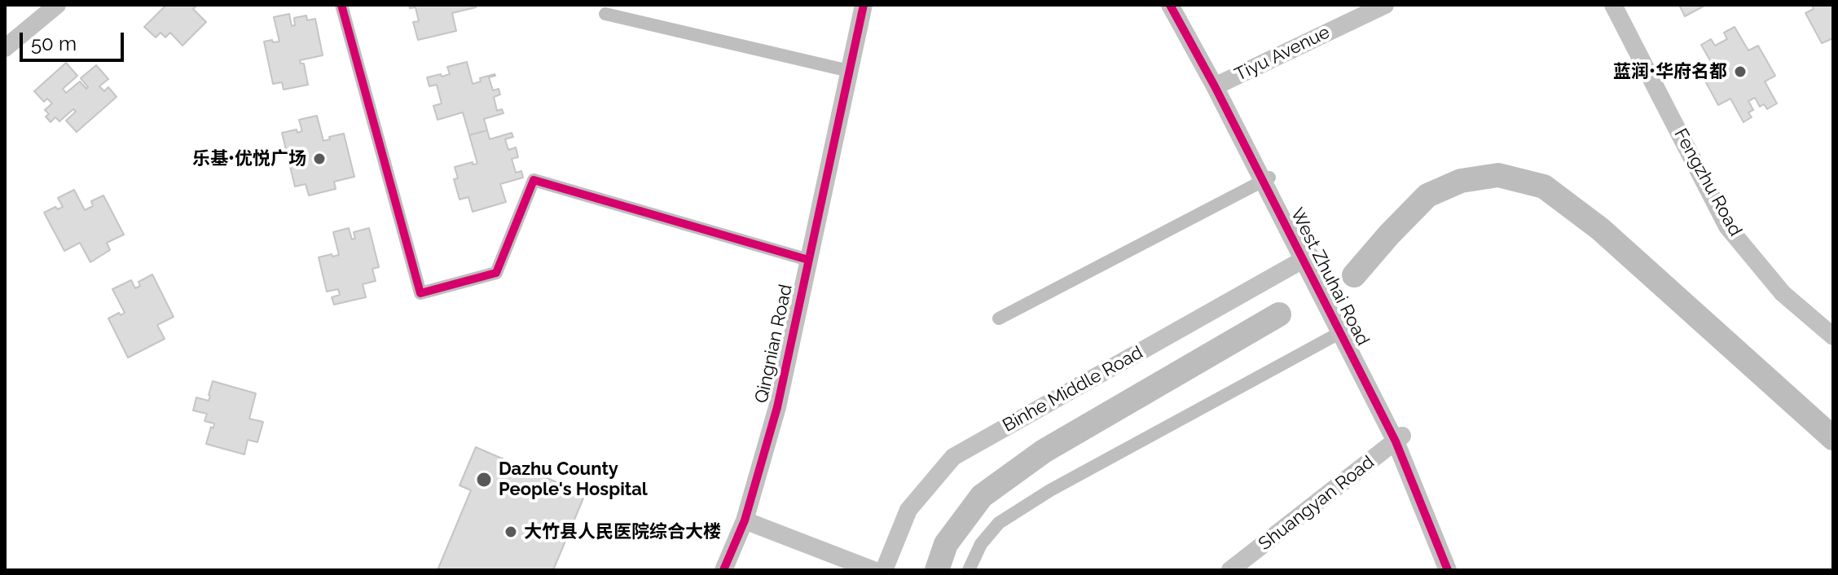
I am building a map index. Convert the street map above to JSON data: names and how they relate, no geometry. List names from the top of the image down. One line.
{"streets":{"street":["Tiyu Avenue","Fengzhu Road","West Zhuhai Road","Qingnian Road","Binhe Middle Road","Shuangyan Road"]},"crossings":[["Tiyu Avenue","West Zhuhai Road"],["West Zhuhai Road","Binhe Middle Road"],["West Zhuhai Road","Shuangyan Road"]],"places":["蓝润•华府名都","乐基•优悦广场","Dazhu County People's Hospital","大竹县人民医院综合大楼"],"scale_bar":"50 m"}
